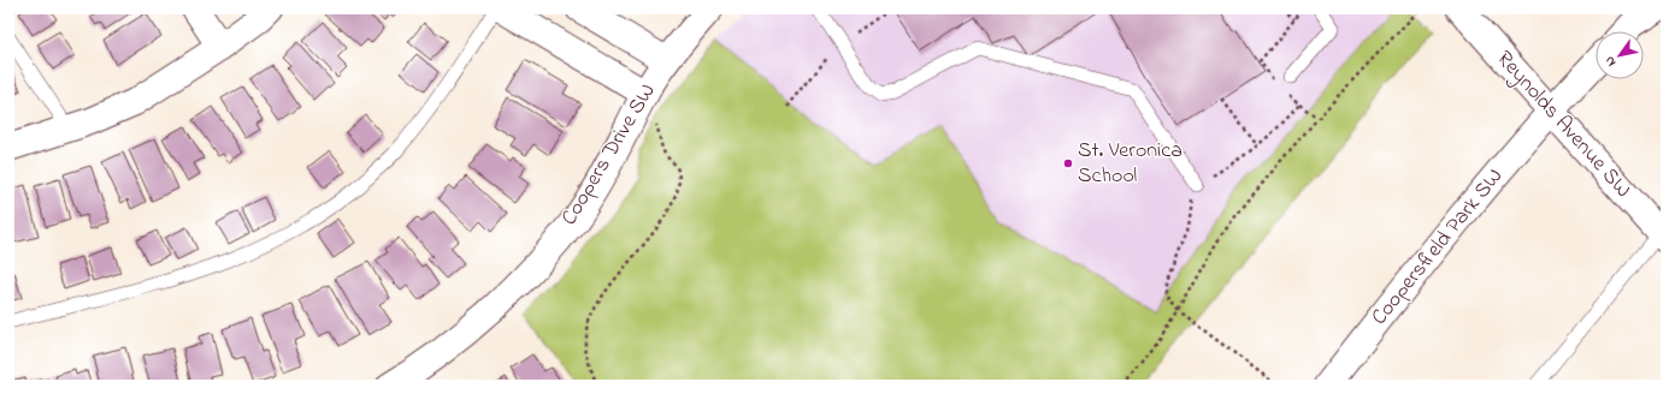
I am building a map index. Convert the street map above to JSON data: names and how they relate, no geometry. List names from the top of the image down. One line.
{"streets":{"street":["Reynolds Avenue SW","Coopers Drive SW","Coopersfield Park SW"]},"crossings":[["Reynolds Avenue SW","Coopersfield Park SW"]],"places":["St. Veronica School"],"north":"bottom left"}
